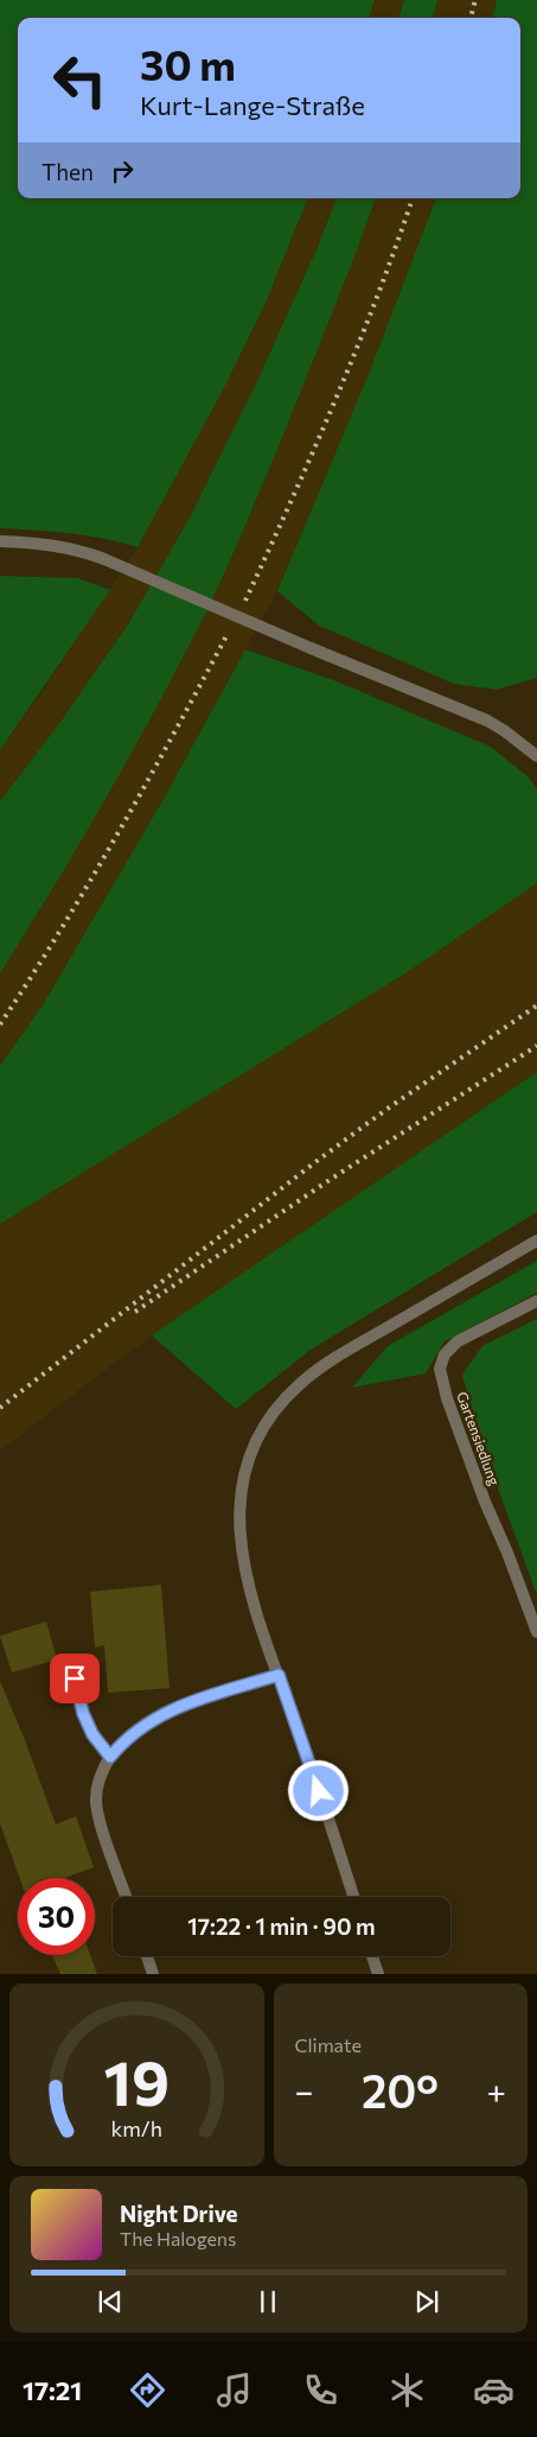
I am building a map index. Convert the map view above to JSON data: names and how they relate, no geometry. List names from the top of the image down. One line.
{"streets":{"street":["Gartensiedlung"]},"page":{"turn":["30 m","Kurt-Lange-Straße"],"then":"Then","limit":"30","trip":"17:22 · 1 min · 90 m","tile":"Climate","heat":["−","20°","+"],"song":["Night Drive","The Halogens"],"tabs":"17:21","gauge":["19","km/h"]}}
